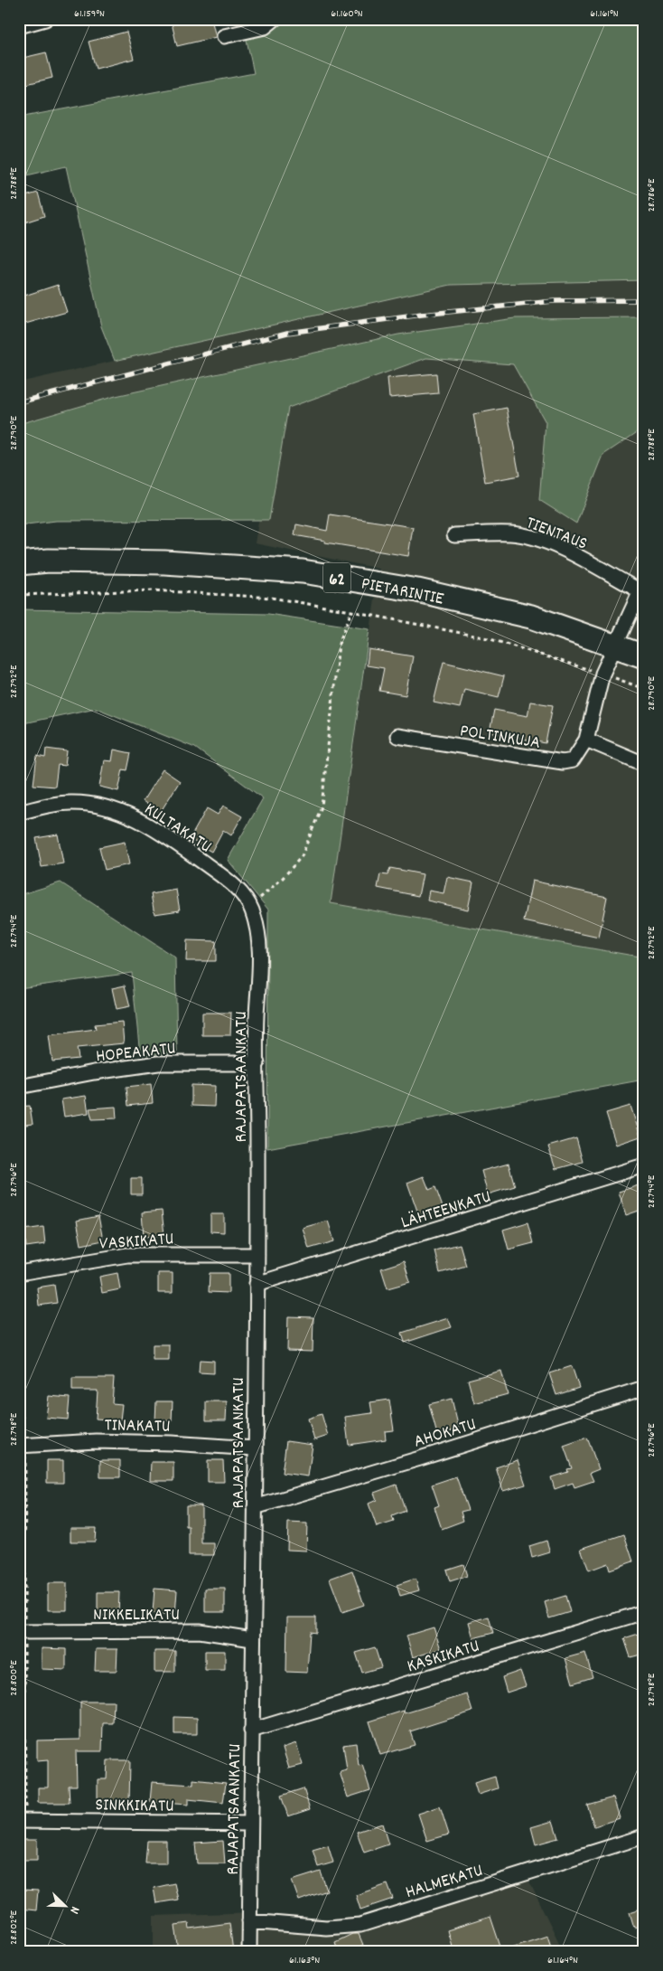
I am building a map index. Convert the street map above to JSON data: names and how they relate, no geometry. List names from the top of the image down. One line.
{"streets":{"main road":["62","PIETARINTIE"],"street":["TIENTAUS","POLTINKUJA","KULTAKATU","HOPEAKATU","RAJAPATSAANKATU","LÄHTEENKATU","VASKIKATU","TINAKATU","AHOKATU","NIKKELIKATU","KASKIKATU","SINKKIKATU","HALMEKATU"]},"crossings":[["TIENTAUS","PIETARINTIE"],["TIENTAUS","POLTINKUJA"],["PIETARINTIE","POLTINKUJA"],["KULTAKATU","RAJAPATSAANKATU"],["HOPEAKATU","RAJAPATSAANKATU"],["RAJAPATSAANKATU","LÄHTEENKATU"],["RAJAPATSAANKATU","VASKIKATU"],["RAJAPATSAANKATU","TINAKATU"],["RAJAPATSAANKATU","AHOKATU"],["RAJAPATSAANKATU","NIKKELIKATU"],["RAJAPATSAANKATU","KASKIKATU"],["RAJAPATSAANKATU","SINKKIKATU"],["RAJAPATSAANKATU","HALMEKATU"]],"north":"bottom right","coordinates":["61.159°N","61.160°N","61.161°N","28.788°E","28.786°E","28.790°E","28.792°E","28.794°E","28.796°E","28.798°E","28.800°E","28.802°E","61.163°N","61.164°N"]}
